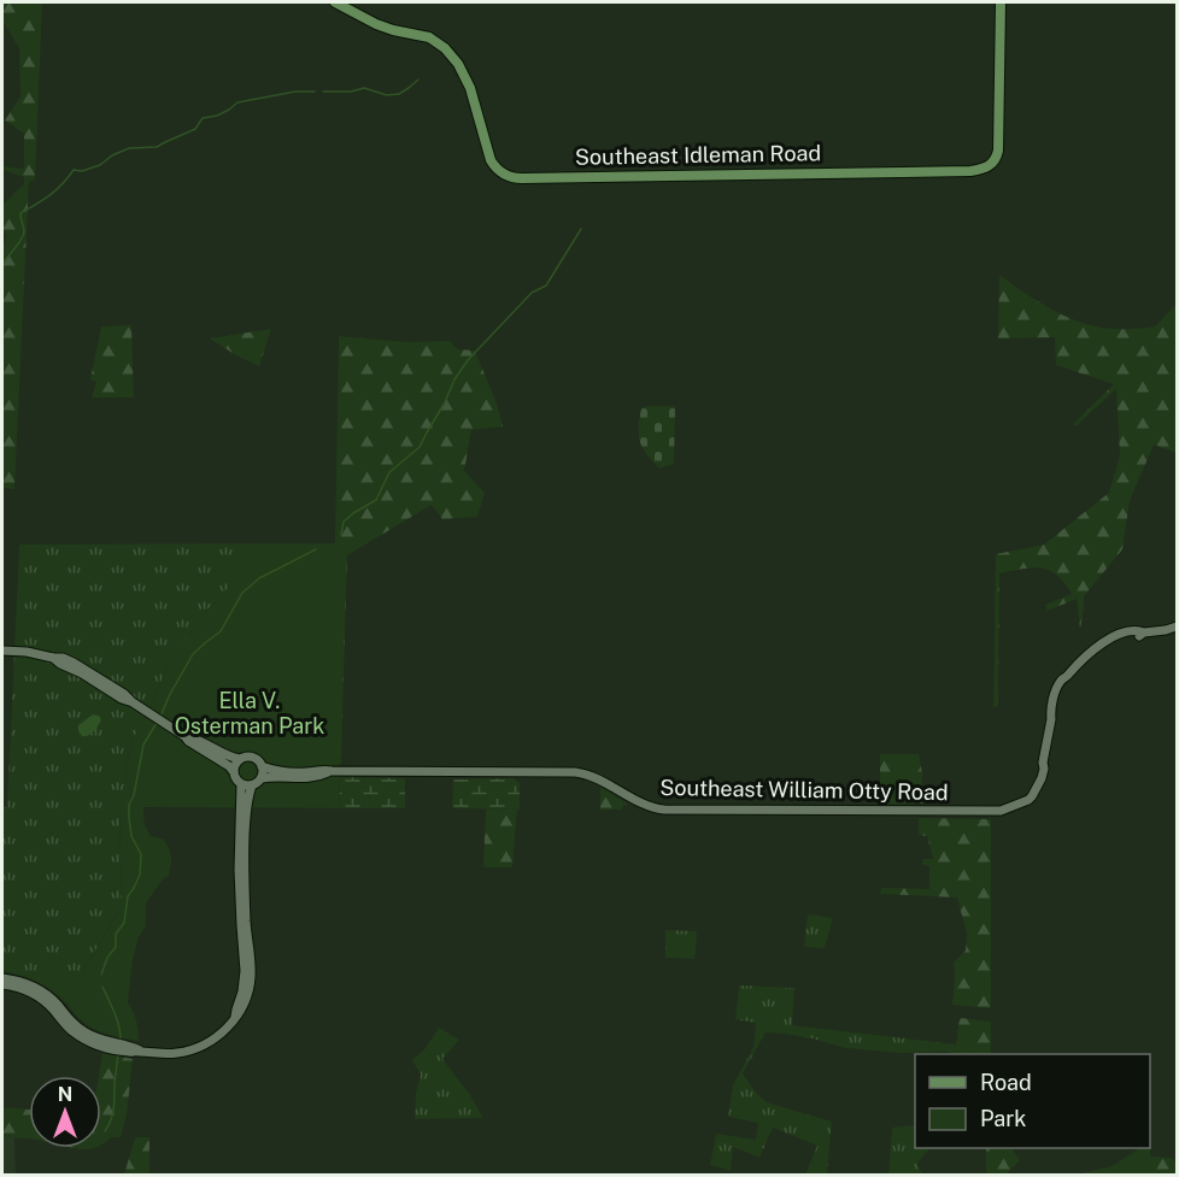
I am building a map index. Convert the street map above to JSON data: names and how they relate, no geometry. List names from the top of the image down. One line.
{"streets":{"main road":["Southeast Idleman Road"],"street":["Southeast William Otty Road"]},"parks":["Ella V. Osterman Park"],"legend":["Road","Park"],"north":"top"}
